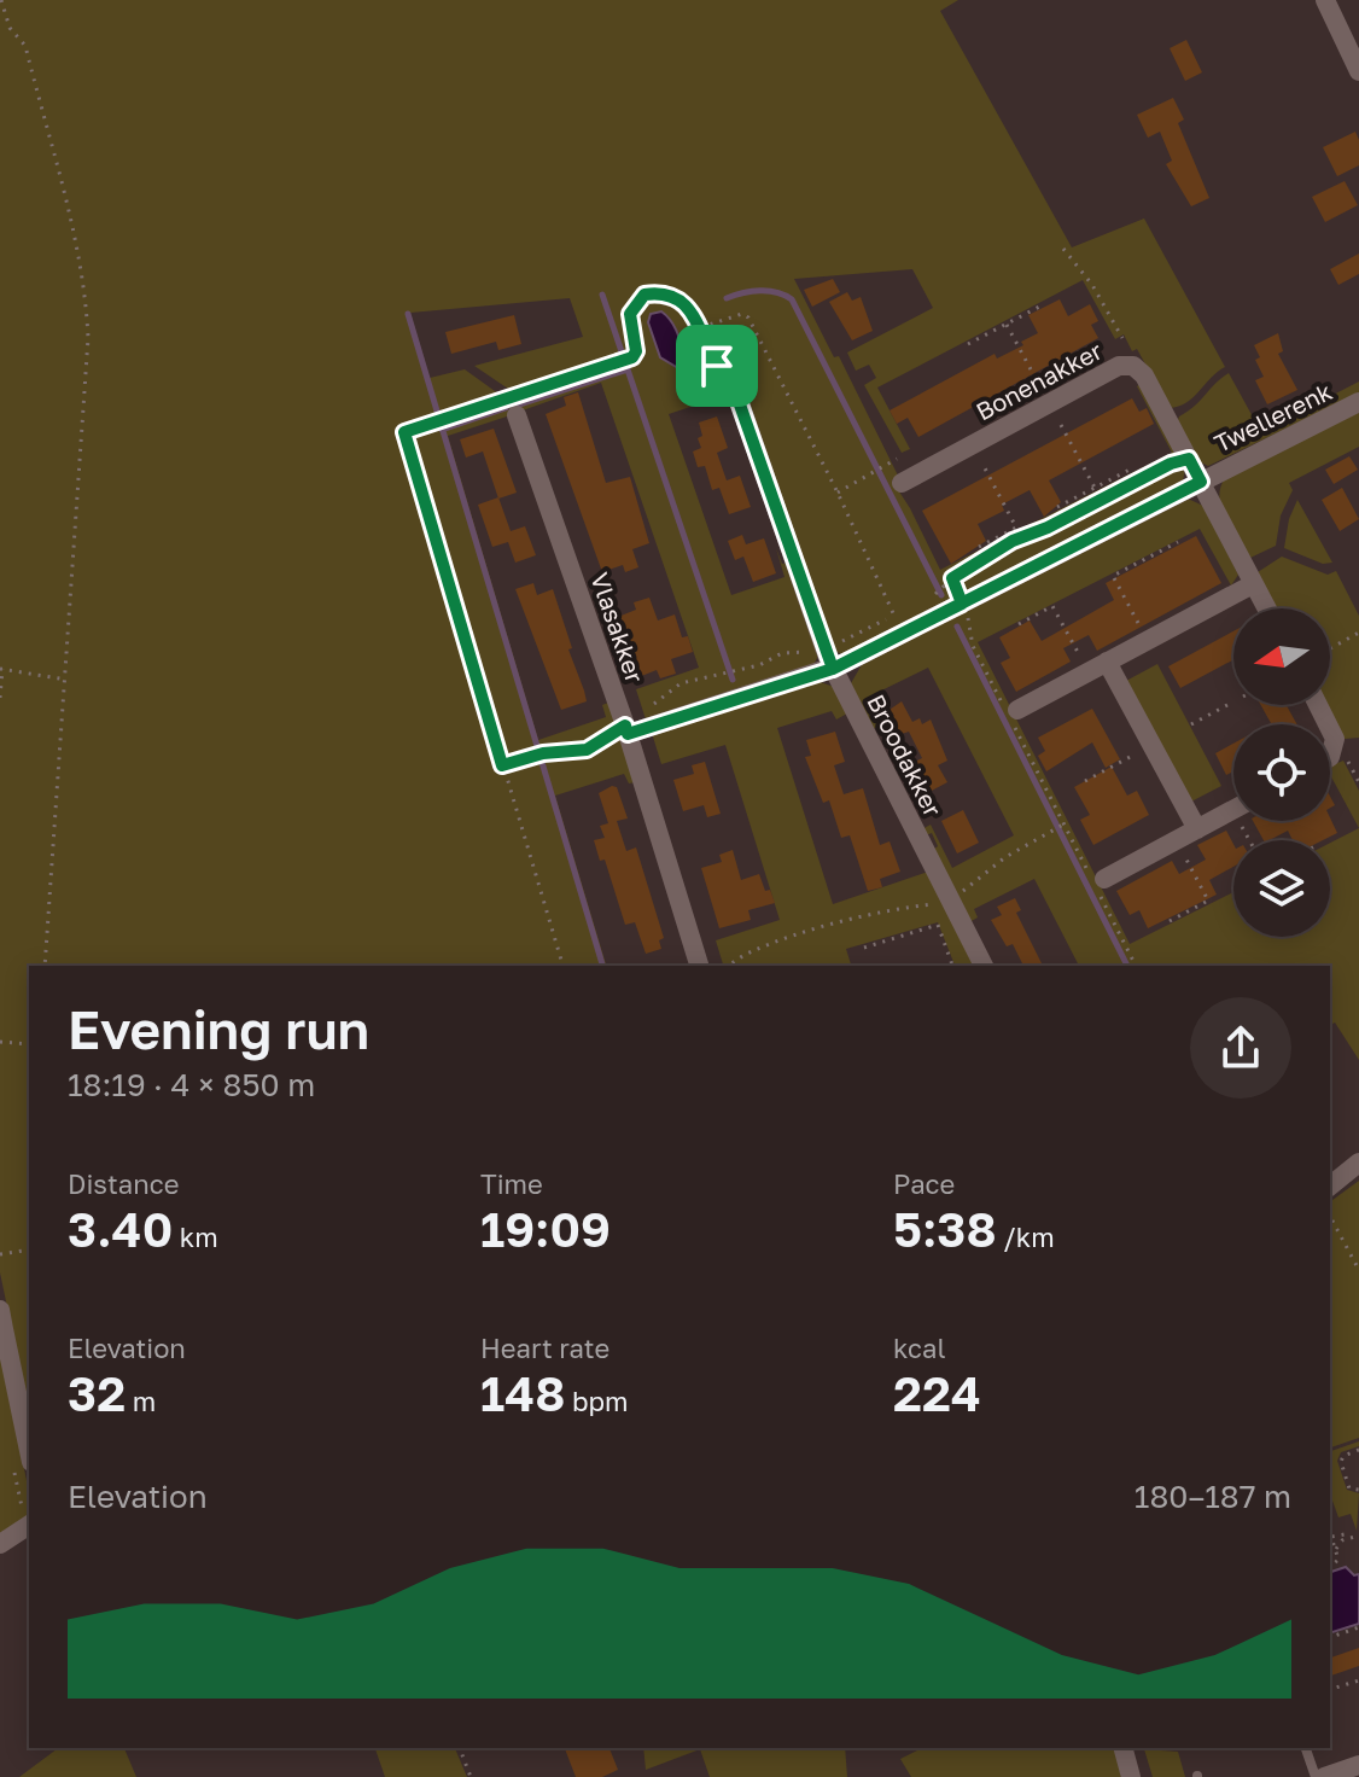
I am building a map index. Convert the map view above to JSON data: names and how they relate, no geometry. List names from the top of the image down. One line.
{"streets":{"street":["Bonenakker","Twellerenk","Vlasakker","Broodakker"]},"crossings":[["Bonenakker","Twellerenk"],["Twellerenk","Vlasakker"],["Twellerenk","Broodakker"]],"north":"left","page":{"heading":["Evening run","18:19 · 4 × 850 m"],"stats":[["Distance","3.40 km"],["Time","19:09"],["Pace","5:38 /km"],["Elevation","32 m"],["Heart rate","148 bpm"],["kcal","224"]],"chart":["Elevation","180–187 m"]}}
